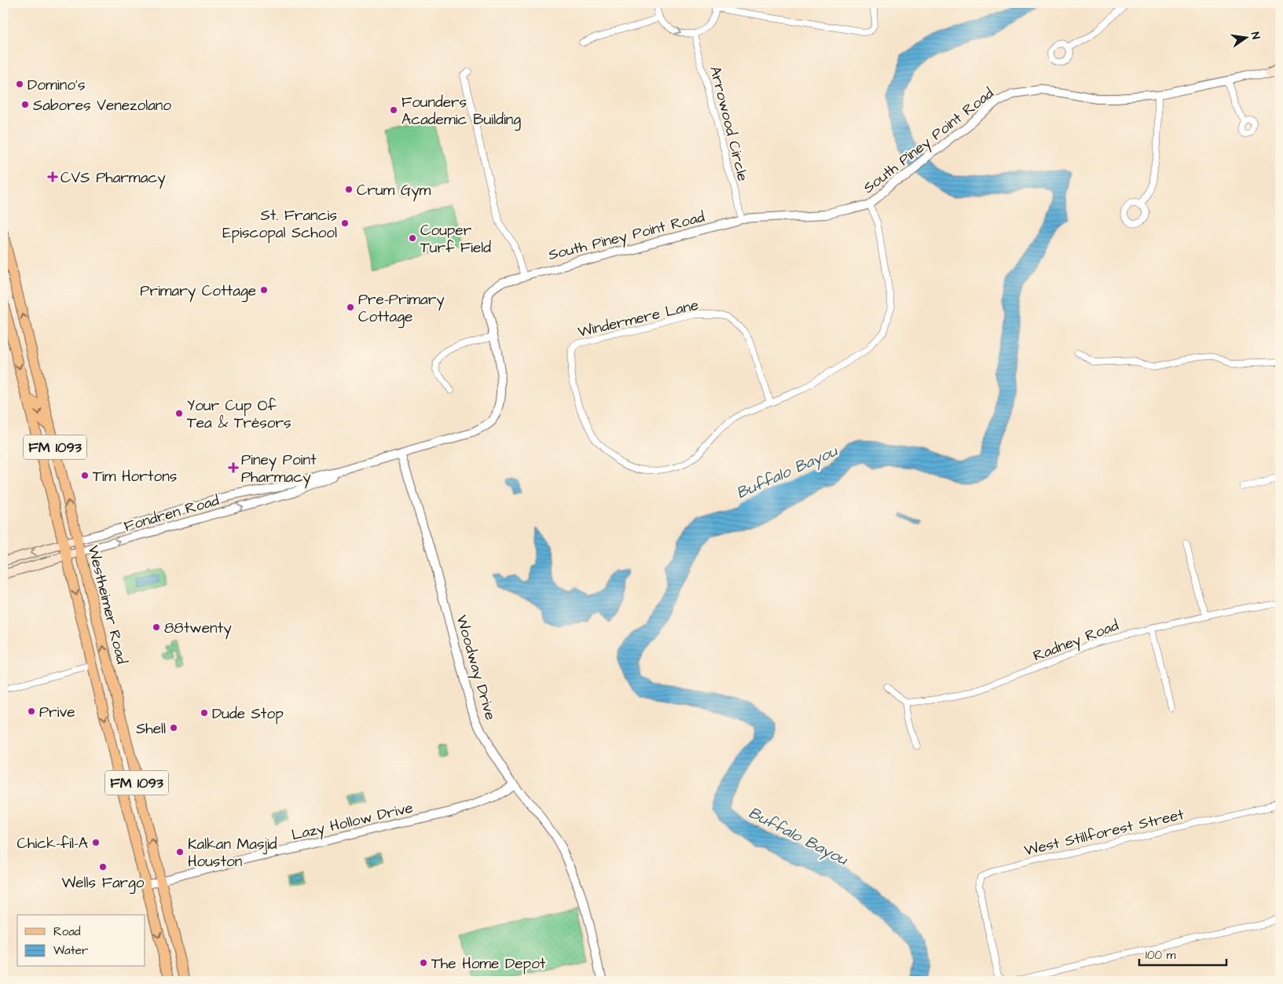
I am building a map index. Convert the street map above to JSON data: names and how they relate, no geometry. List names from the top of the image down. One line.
{"streets":{"main road":["FM 1093","Fondren Road","Westheimer Road"],"street":["Arrowood Circle","South Piney Point Road","Windermere Lane","Radney Road","Woodway Drive","Lazy Hollow Drive","West Stillforest Street"]},"crossings":[["Arrowood Circle","South Piney Point Road"],["South Piney Point Road","Windermere Lane"],["South Piney Point Road","Fondren Road"],["Fondren Road","Westheimer Road"],["Fondren Road","Woodway Drive"],["Westheimer Road","Lazy Hollow Drive"],["Woodway Drive","Lazy Hollow Drive"]],"water":["Buffalo Bayou"],"places":{"other":["Domino's","Sabores Venezolano","Founders Academic Building","Crum Gym","St. Francis Episcopal School","Couper Turf Field","Primary Cottage","Pre-Primary Cottage","Your Cup Of Tea & Trésors","Tim Hortons","88twenty","Prive","Dude Stop","Shell","Chick-fil-A","Kalkan Masjid Houston","Wells Fargo","The Home Depot"],"health":["CVS Pharmacy","Piney Point Pharmacy"]},"legend":["Road","Water"],"scale_bar":"100 m","north":"right"}
